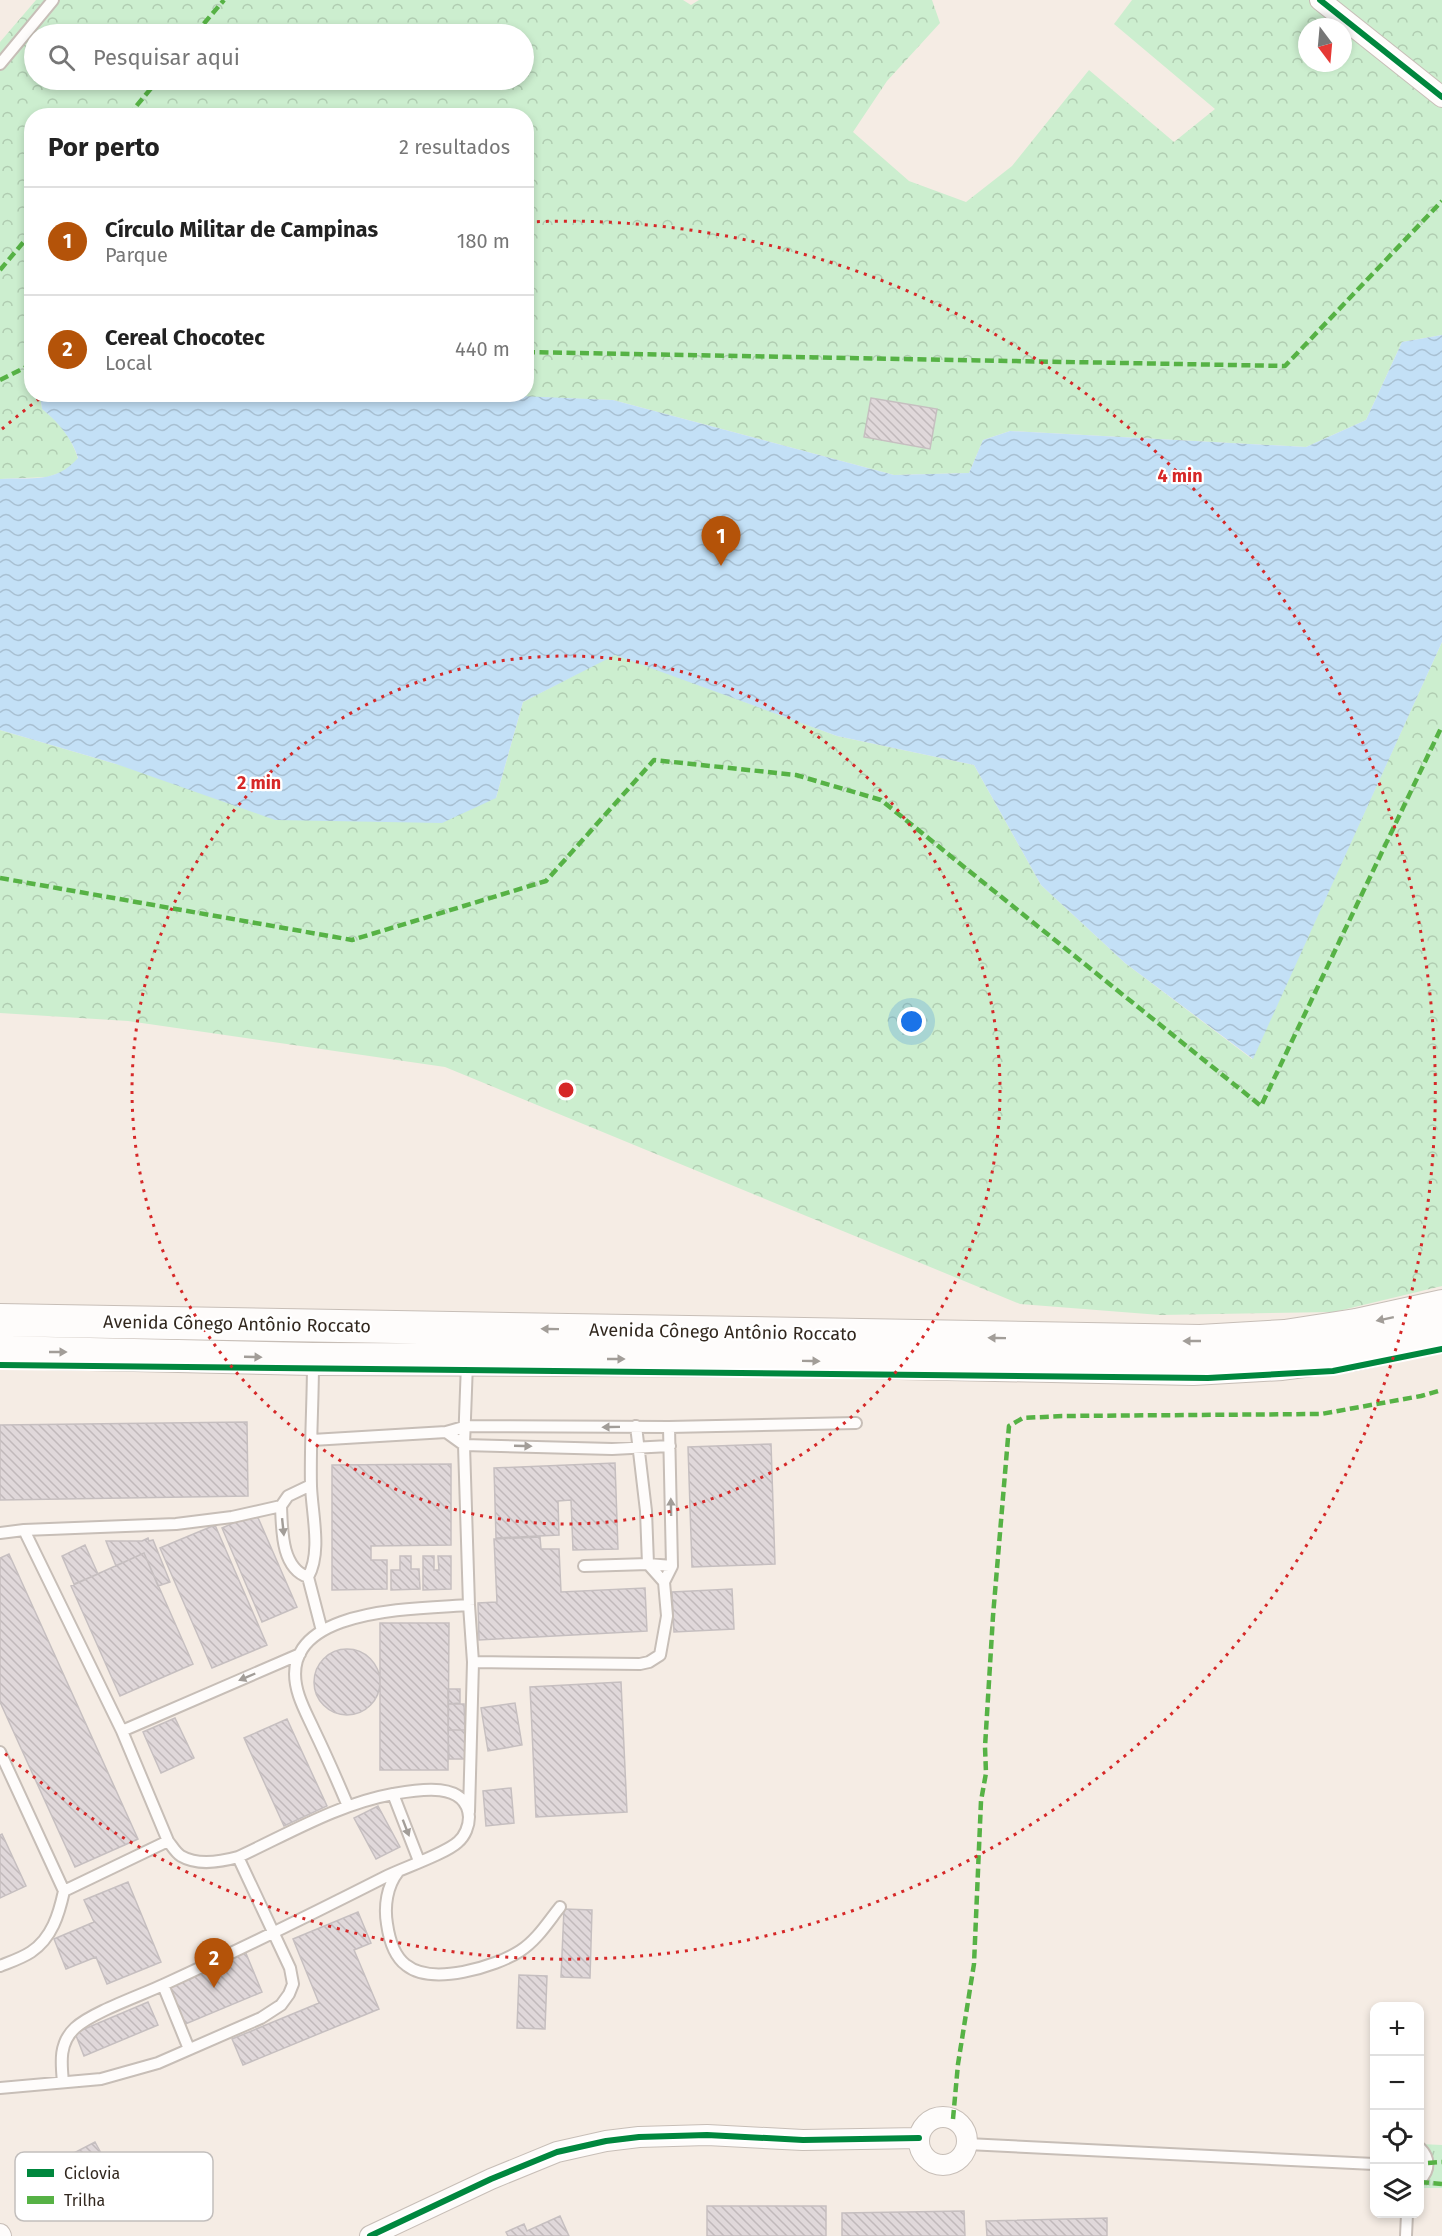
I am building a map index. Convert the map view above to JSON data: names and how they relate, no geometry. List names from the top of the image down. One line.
{"streets":{"main road":["Avenida Cônego Antônio Roccato"]},"legend":["Ciclovia","Trilha"],"north":"bottom","page":{"search":"Pesquisar aqui","heading":["Por perto","2 resultados"],"list":[{"mark":"1","name":"Círculo Militar de Campinas","note":"Parque","value":"180 m"},{"mark":"2","name":"Cereal Chocotec","note":"Local","value":"440 m"}],"pins":["1","2"],"map_buttons":["+","−"]},"rings":["4 min","2 min"]}
